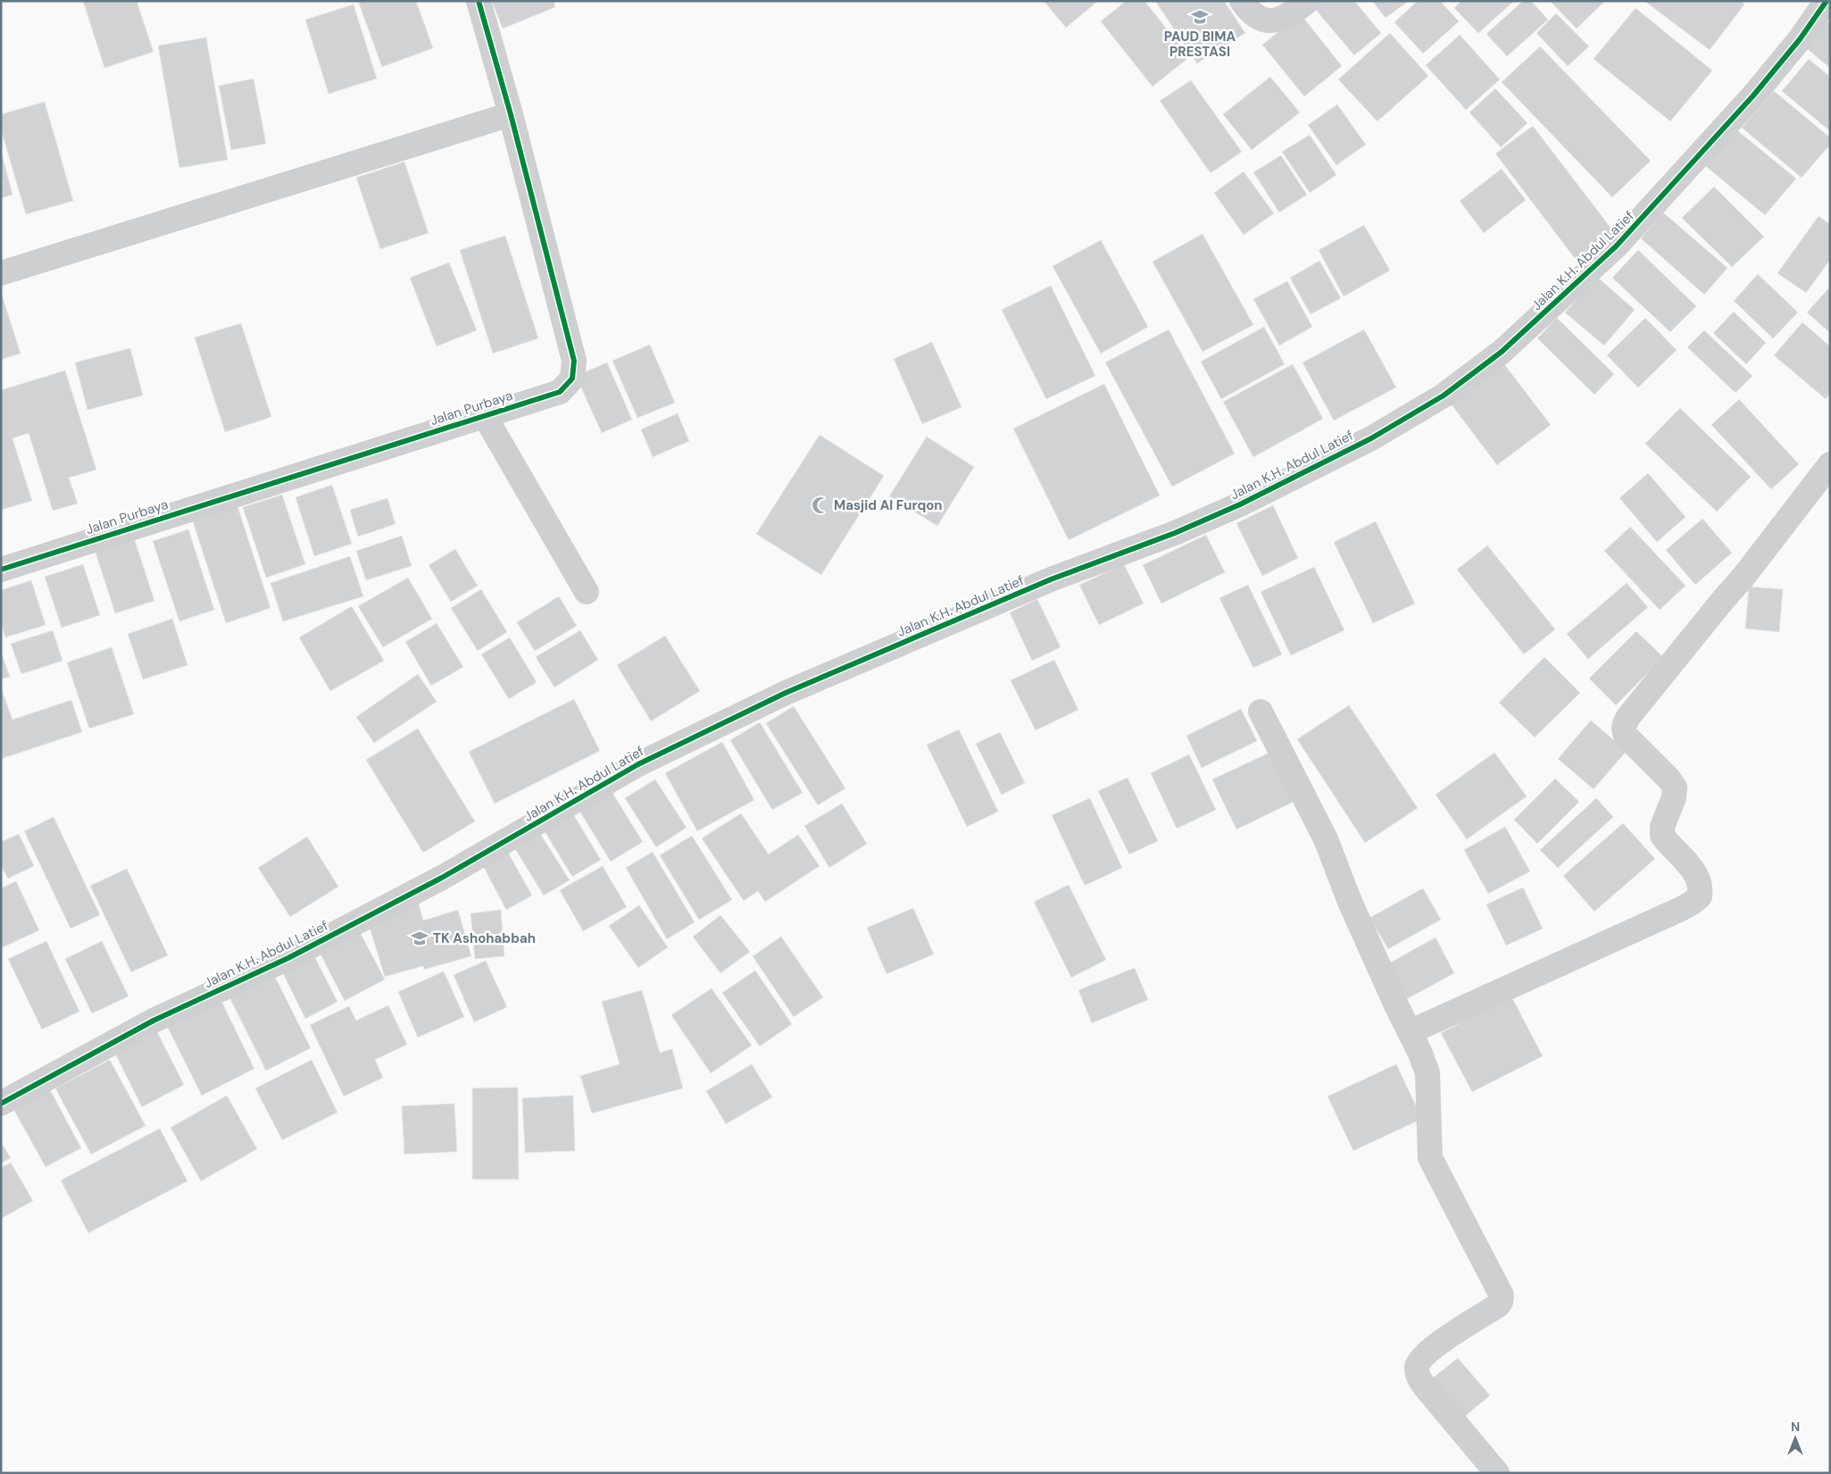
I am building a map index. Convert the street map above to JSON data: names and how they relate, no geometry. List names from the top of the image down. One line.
{"streets":{"street":["Jalan K.H. Abdul Latief","Jalan Purbaya"]},"places":{"school or university":["PAUD BIMA PRESTASI","TK Ashohabbah"],"mosque":["Masjid Al Furqon"]},"north":"top"}
